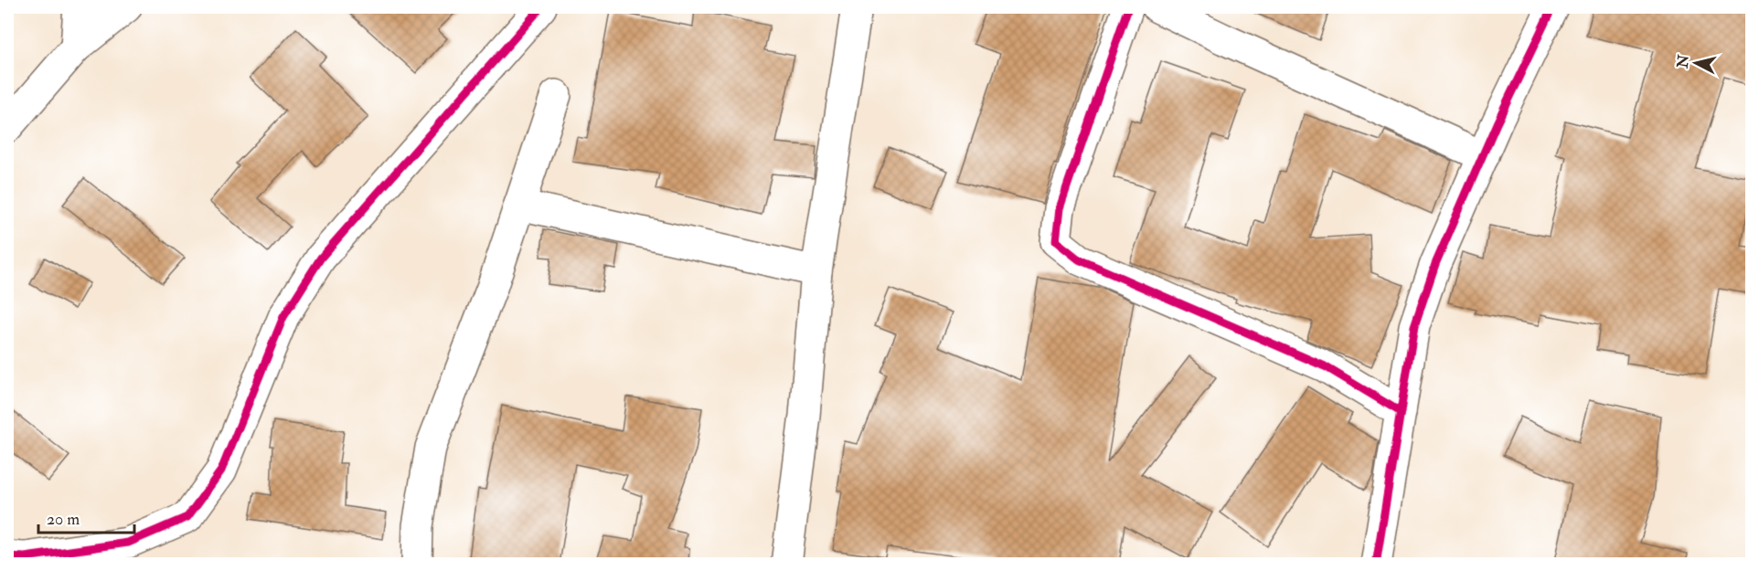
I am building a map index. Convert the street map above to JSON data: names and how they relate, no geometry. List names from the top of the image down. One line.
{"scale_bar":"20 m","north":"left"}
